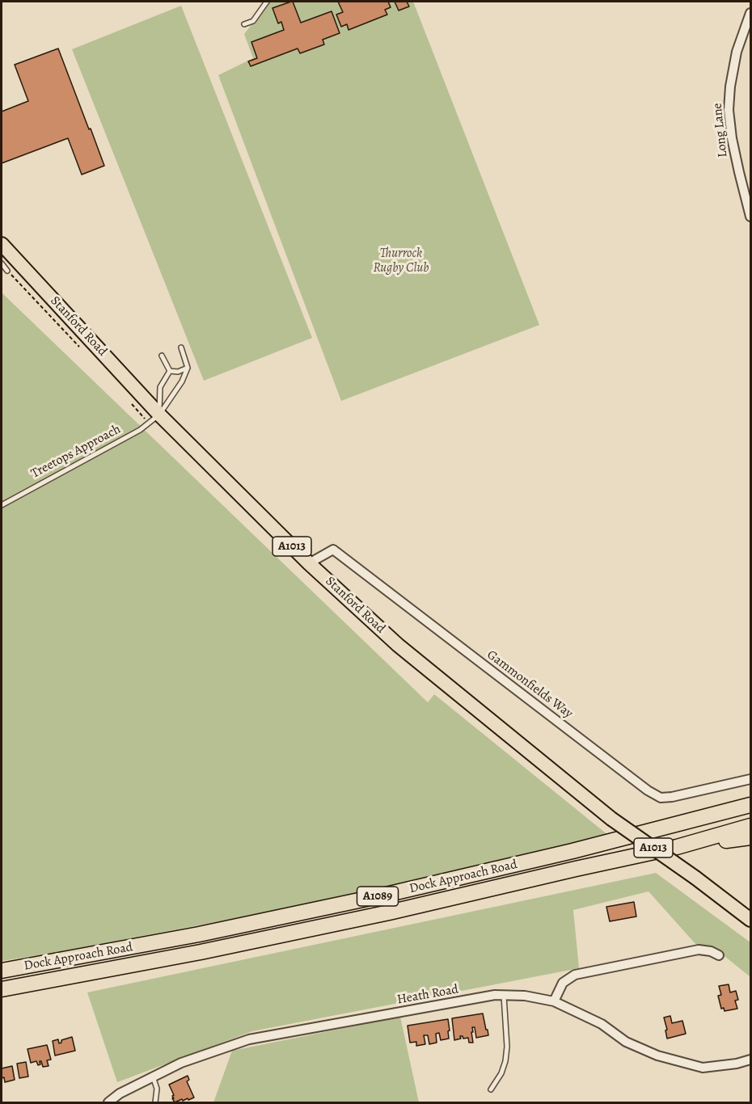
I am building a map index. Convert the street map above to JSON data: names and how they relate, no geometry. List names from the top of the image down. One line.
{"streets":{"highway":["Dock Approach Road","A1089"],"main road":["Stanford Road","A1013"],"street":["Long Lane","Gammonfields Way","Heath Road"],"lane":["Treetops Approach"]},"crossings":[["Stanford Road","Treetops Approach"],["Stanford Road","Gammonfields Way"]],"parks":["Thurrock Rugby Club"]}
